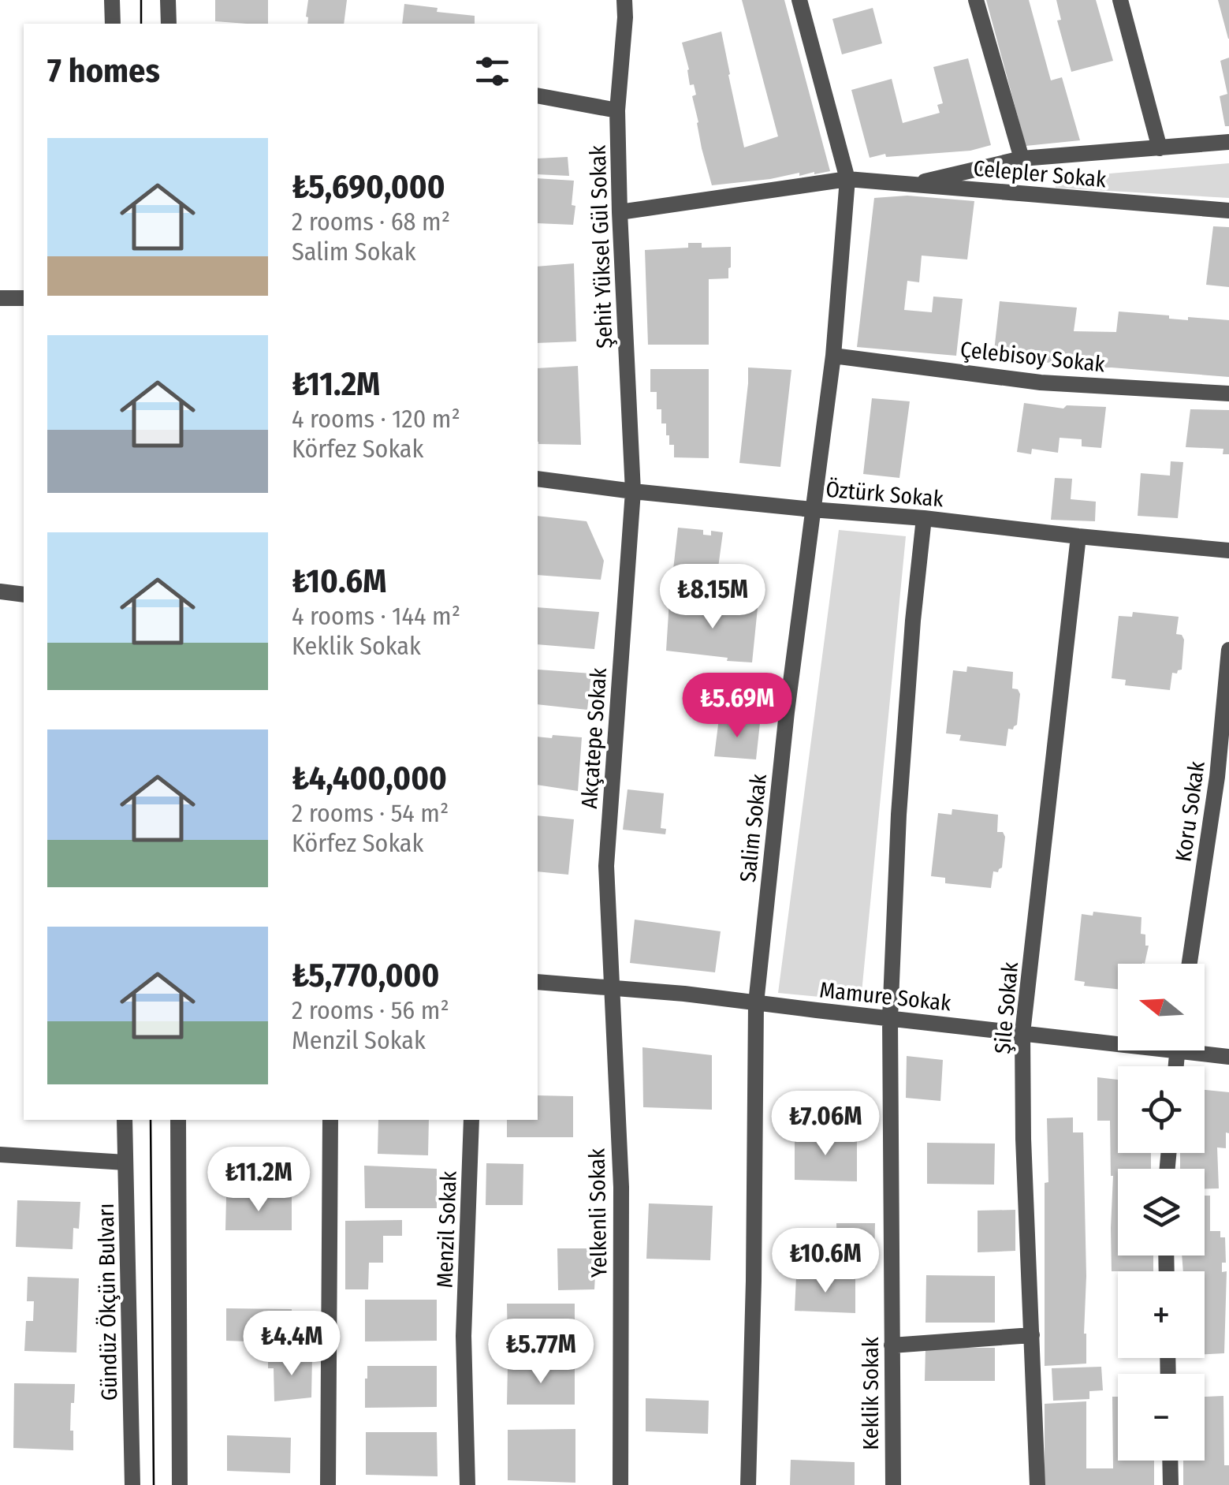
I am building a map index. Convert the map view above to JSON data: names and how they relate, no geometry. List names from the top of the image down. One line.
{"streets":{"street":["Celepler Sokak","Şehit Yüksel Gül Sokak","Çelebisoy Sokak","Öztürk Sokak","Akçatepe Sokak","Koru Sokak","Salim Sokak","Mamure Sokak","Şile Sokak","Yelkenli Sokak","Menzil Sokak","Gündüz Ökçün Bulvarı","Keklik Sokak"]},"crossings":[["Celepler Sokak","Şehit Yüksel Gül Sokak"],["Celepler Sokak","Salim Sokak"],["Şehit Yüksel Gül Sokak","Öztürk Sokak"],["Şehit Yüksel Gül Sokak","Akçatepe Sokak"],["Çelebisoy Sokak","Salim Sokak"],["Öztürk Sokak","Akçatepe Sokak"],["Öztürk Sokak","Salim Sokak"],["Öztürk Sokak","Şile Sokak"],["Öztürk Sokak","Keklik Sokak"],["Akçatepe Sokak","Mamure Sokak"],["Akçatepe Sokak","Yelkenli Sokak"],["Salim Sokak","Mamure Sokak"],["Mamure Sokak","Şile Sokak"],["Mamure Sokak","Yelkenli Sokak"],["Mamure Sokak","Keklik Sokak"]],"north":"left","page":{"heading":"7 homes","list":[{"name":"₺5,690,000","note":"2 rooms · 68 m² · Salim Sokak"},{"name":"₺11.2M","note":"4 rooms · 120 m² · Körfez Sokak"},{"name":"₺10.6M","note":"4 rooms · 144 m² · Keklik Sokak"},{"name":"₺4,400,000","note":"2 rooms · 54 m² · Körfez Sokak"},{"name":"₺5,770,000","note":"2 rooms · 56 m² · Menzil Sokak"}],"price":["₺8.15M","₺5.69M","₺7.06M","₺11.2M","₺10.6M","₺4.4M","₺5.77M"],"map_buttons":["+","−"]}}
